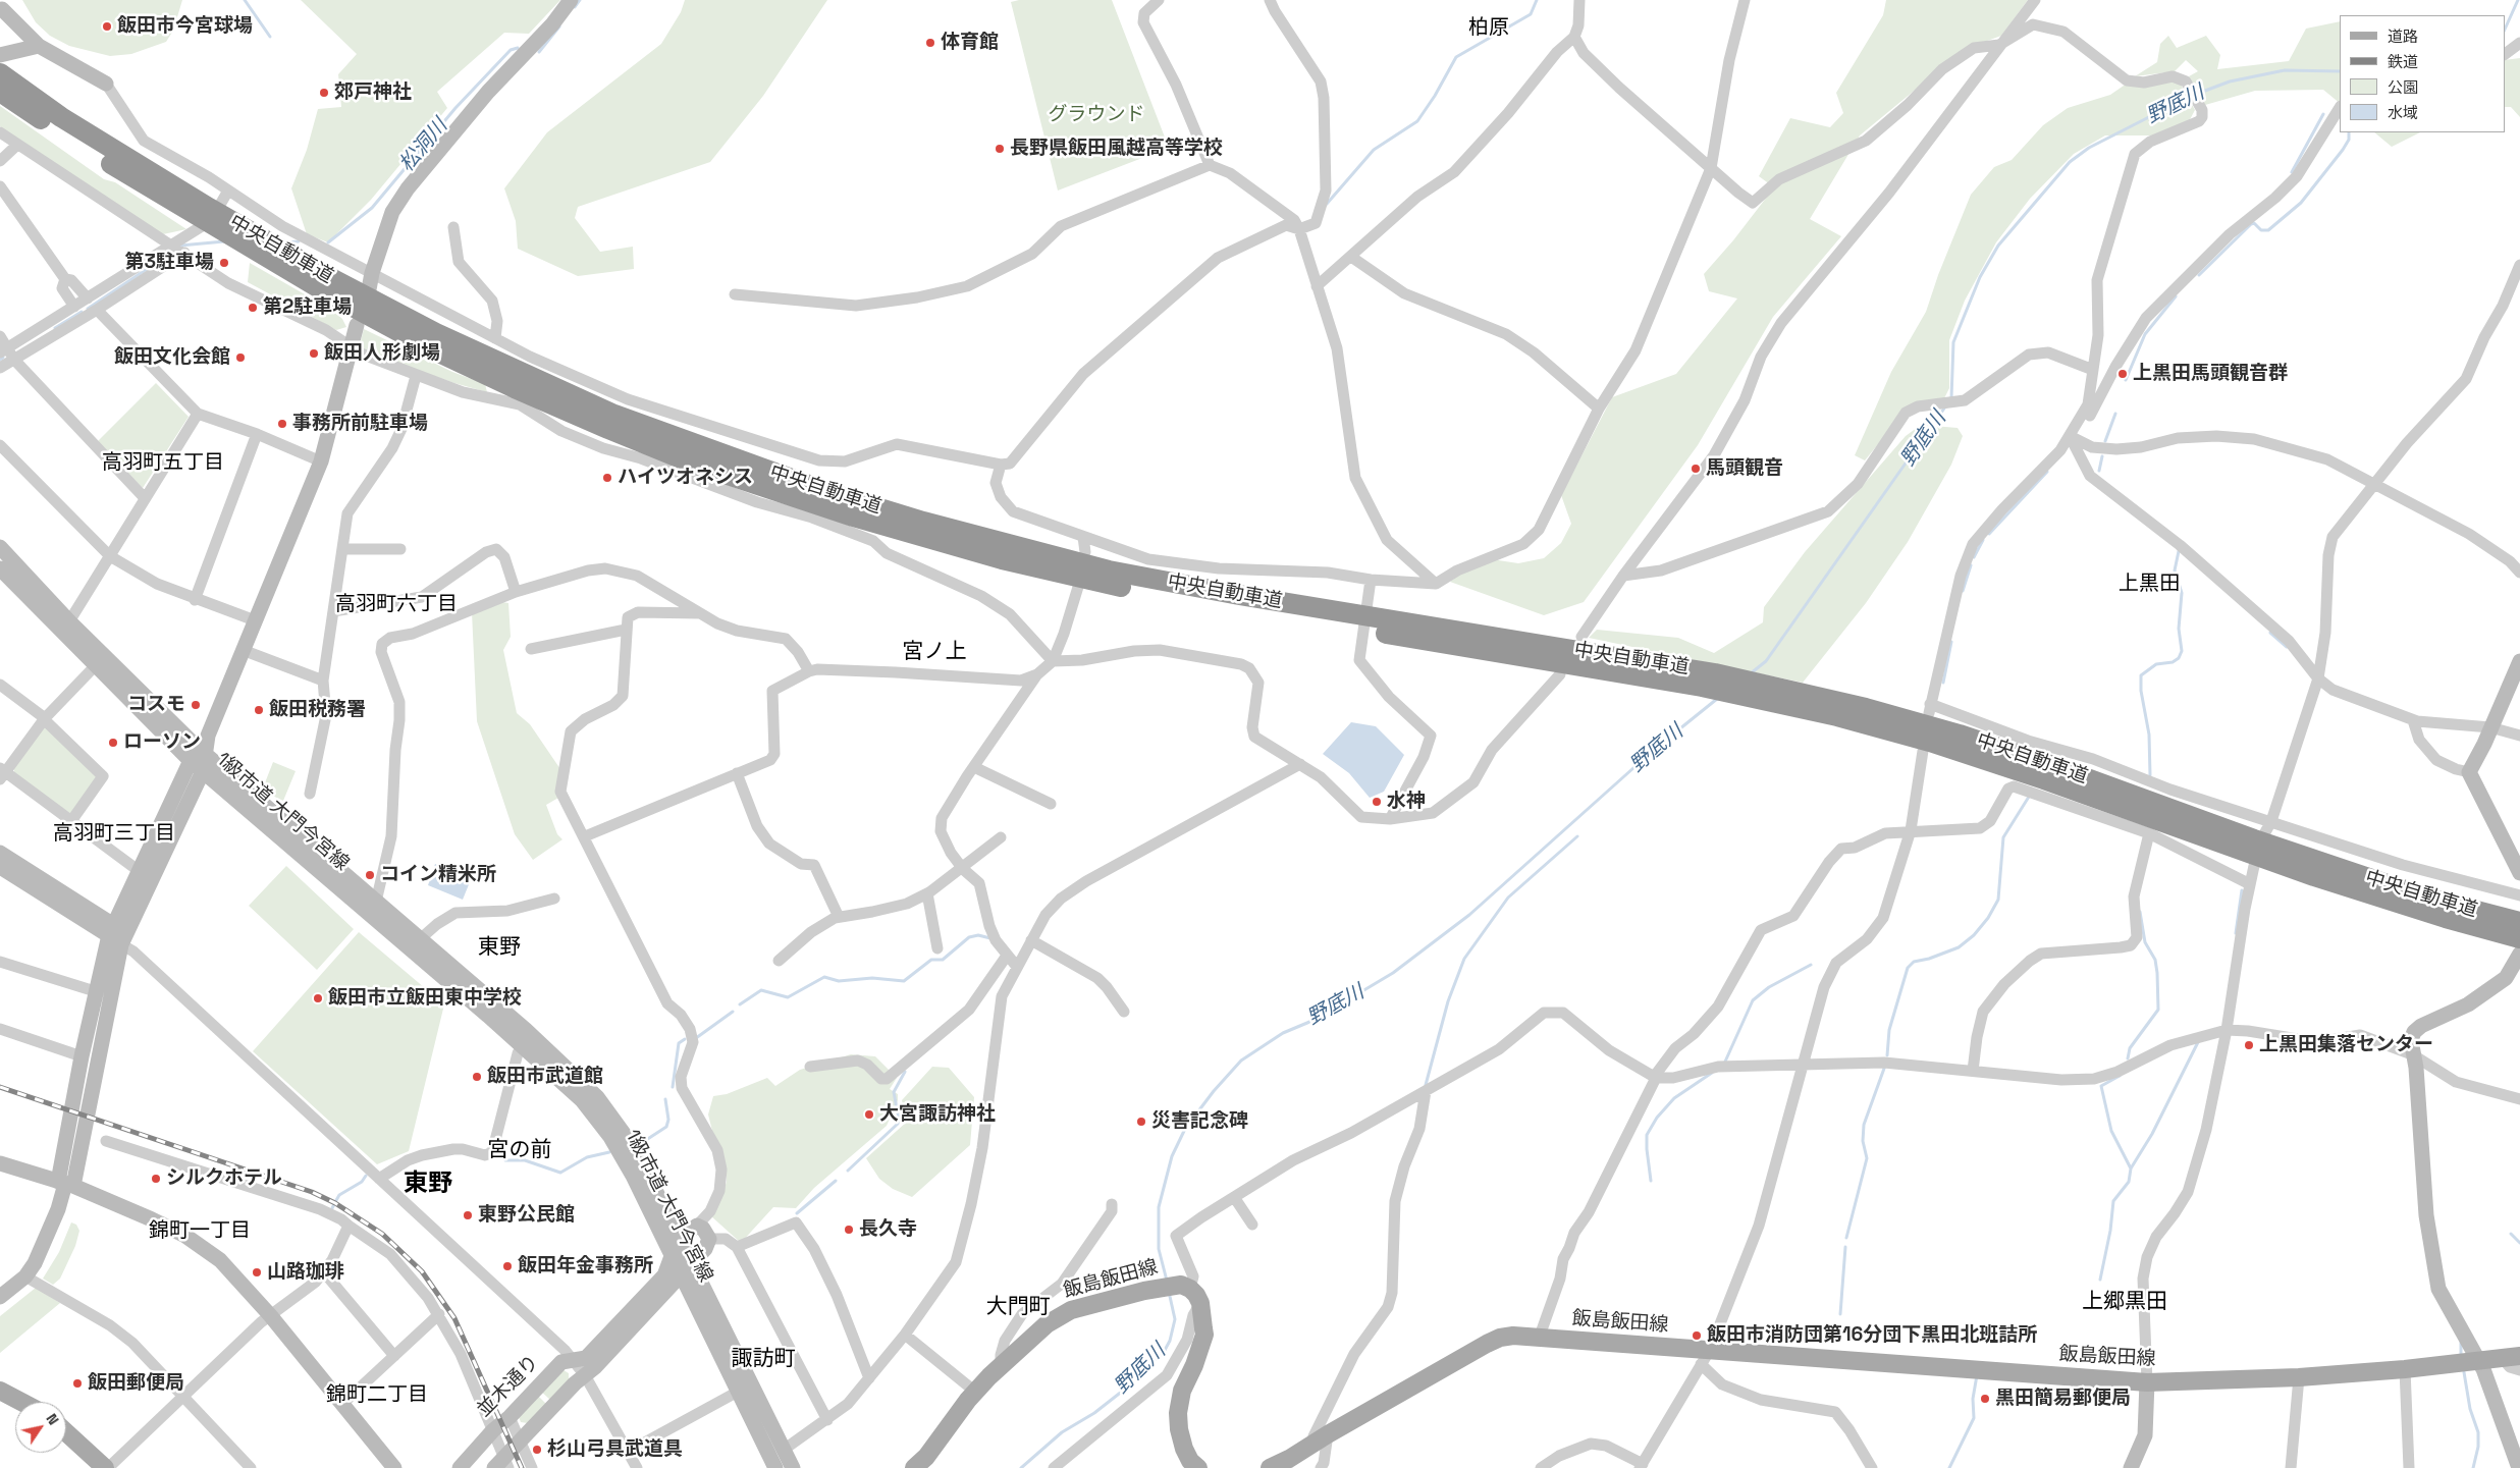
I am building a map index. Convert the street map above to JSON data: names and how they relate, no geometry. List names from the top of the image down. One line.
{"streets":{"highway":["中央自動車道"],"main road":["飯島飯田線"],"street":["1級市道 大門今宮線","並木通り"]},"crossings":[["1級市道 大門今宮線","並木通り"]],"districts":["柏原","高羽町五丁目","上黒田","高羽町六丁目","宮ノ上","高羽町三丁目","東野","宮の前","東野","錦町一丁目","上郷黒田","大門町","諏訪町","錦町二丁目"],"water":["野底川","松洞川"],"parks":["グラウンド"],"places":["飯田市今宮球場","体育館","郊戸神社","長野県飯田風越高等学校","第3駐車場","第2駐車場","飯田人形劇場","飯田文化会館","上黒田馬頭観音群","事務所前駐車場","馬頭観音","ハイツオネシス","コスモ","飯田税務署","ローソン","水神","コイン精米所","飯田市立飯田東中学校","上黒田集落センター","飯田市武道館","大宮諏訪神社","災害記念碑","シルクホテル","東野公民館","長久寺","飯田年金事務所","山路珈琲","飯田市消防団第16分団下黒田北班詰所","飯田郵便局","黒田簡易郵便局","杉山弓具武道具"],"legend":["道路","鉄道","公園","水域"],"north":"top right"}
